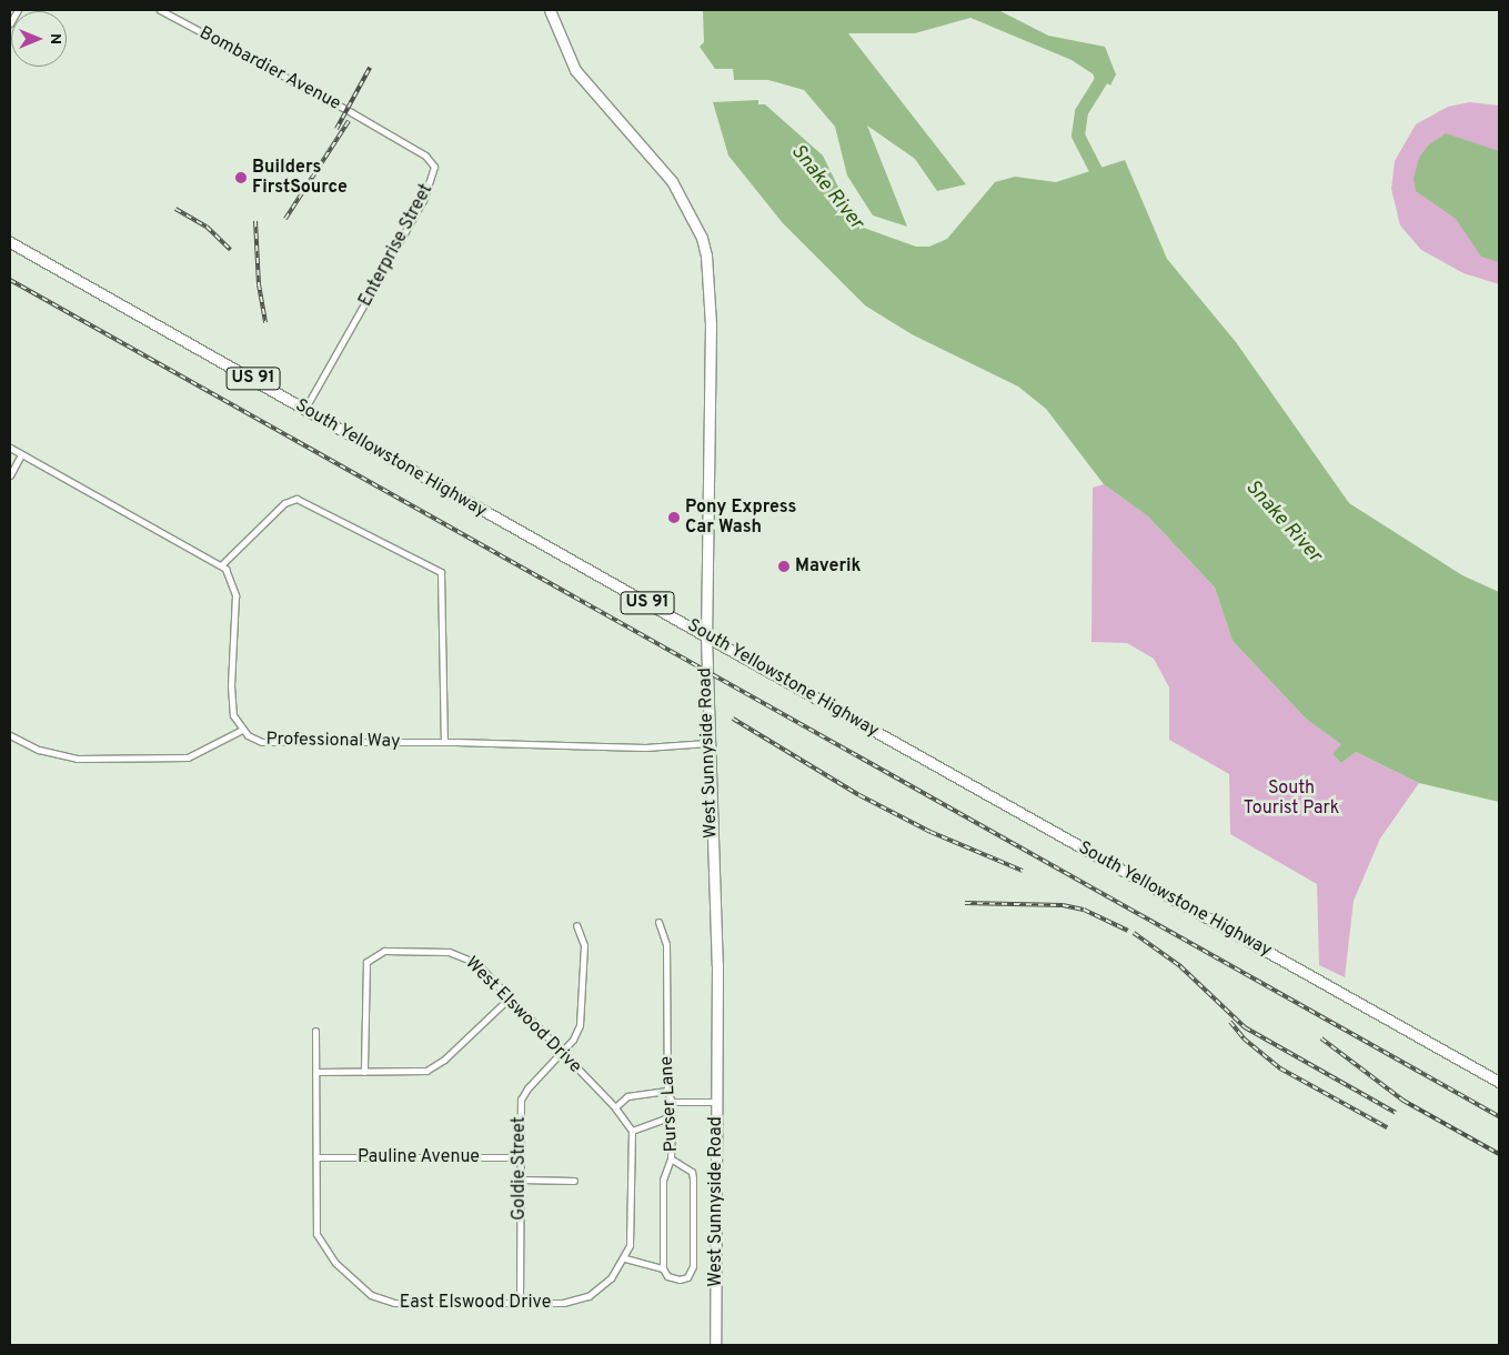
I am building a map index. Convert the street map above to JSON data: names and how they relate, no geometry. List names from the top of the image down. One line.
{"streets":{"main road":["US 91","South Yellowstone Highway","West Sunnyside Road"],"street":["Bombardier Avenue","Enterprise Street","Professional Way","West Elswood Drive","Purser Lane","Pauline Avenue","Goldie Street","East Elswood Drive"]},"crossings":[["Bombardier Avenue","Enterprise Street"],["Enterprise Street","South Yellowstone Highway"],["South Yellowstone Highway","West Sunnyside Road"],["Professional Way","West Sunnyside Road"],["West Elswood Drive","Goldie Street"],["Pauline Avenue","Goldie Street"],["Pauline Avenue","East Elswood Drive"],["Goldie Street","East Elswood Drive"]],"water":["Snake River"],"parks":["South Tourist Park"],"places":["Builders FirstSource","Pony Express Car Wash","Maverik"],"north":"right"}
